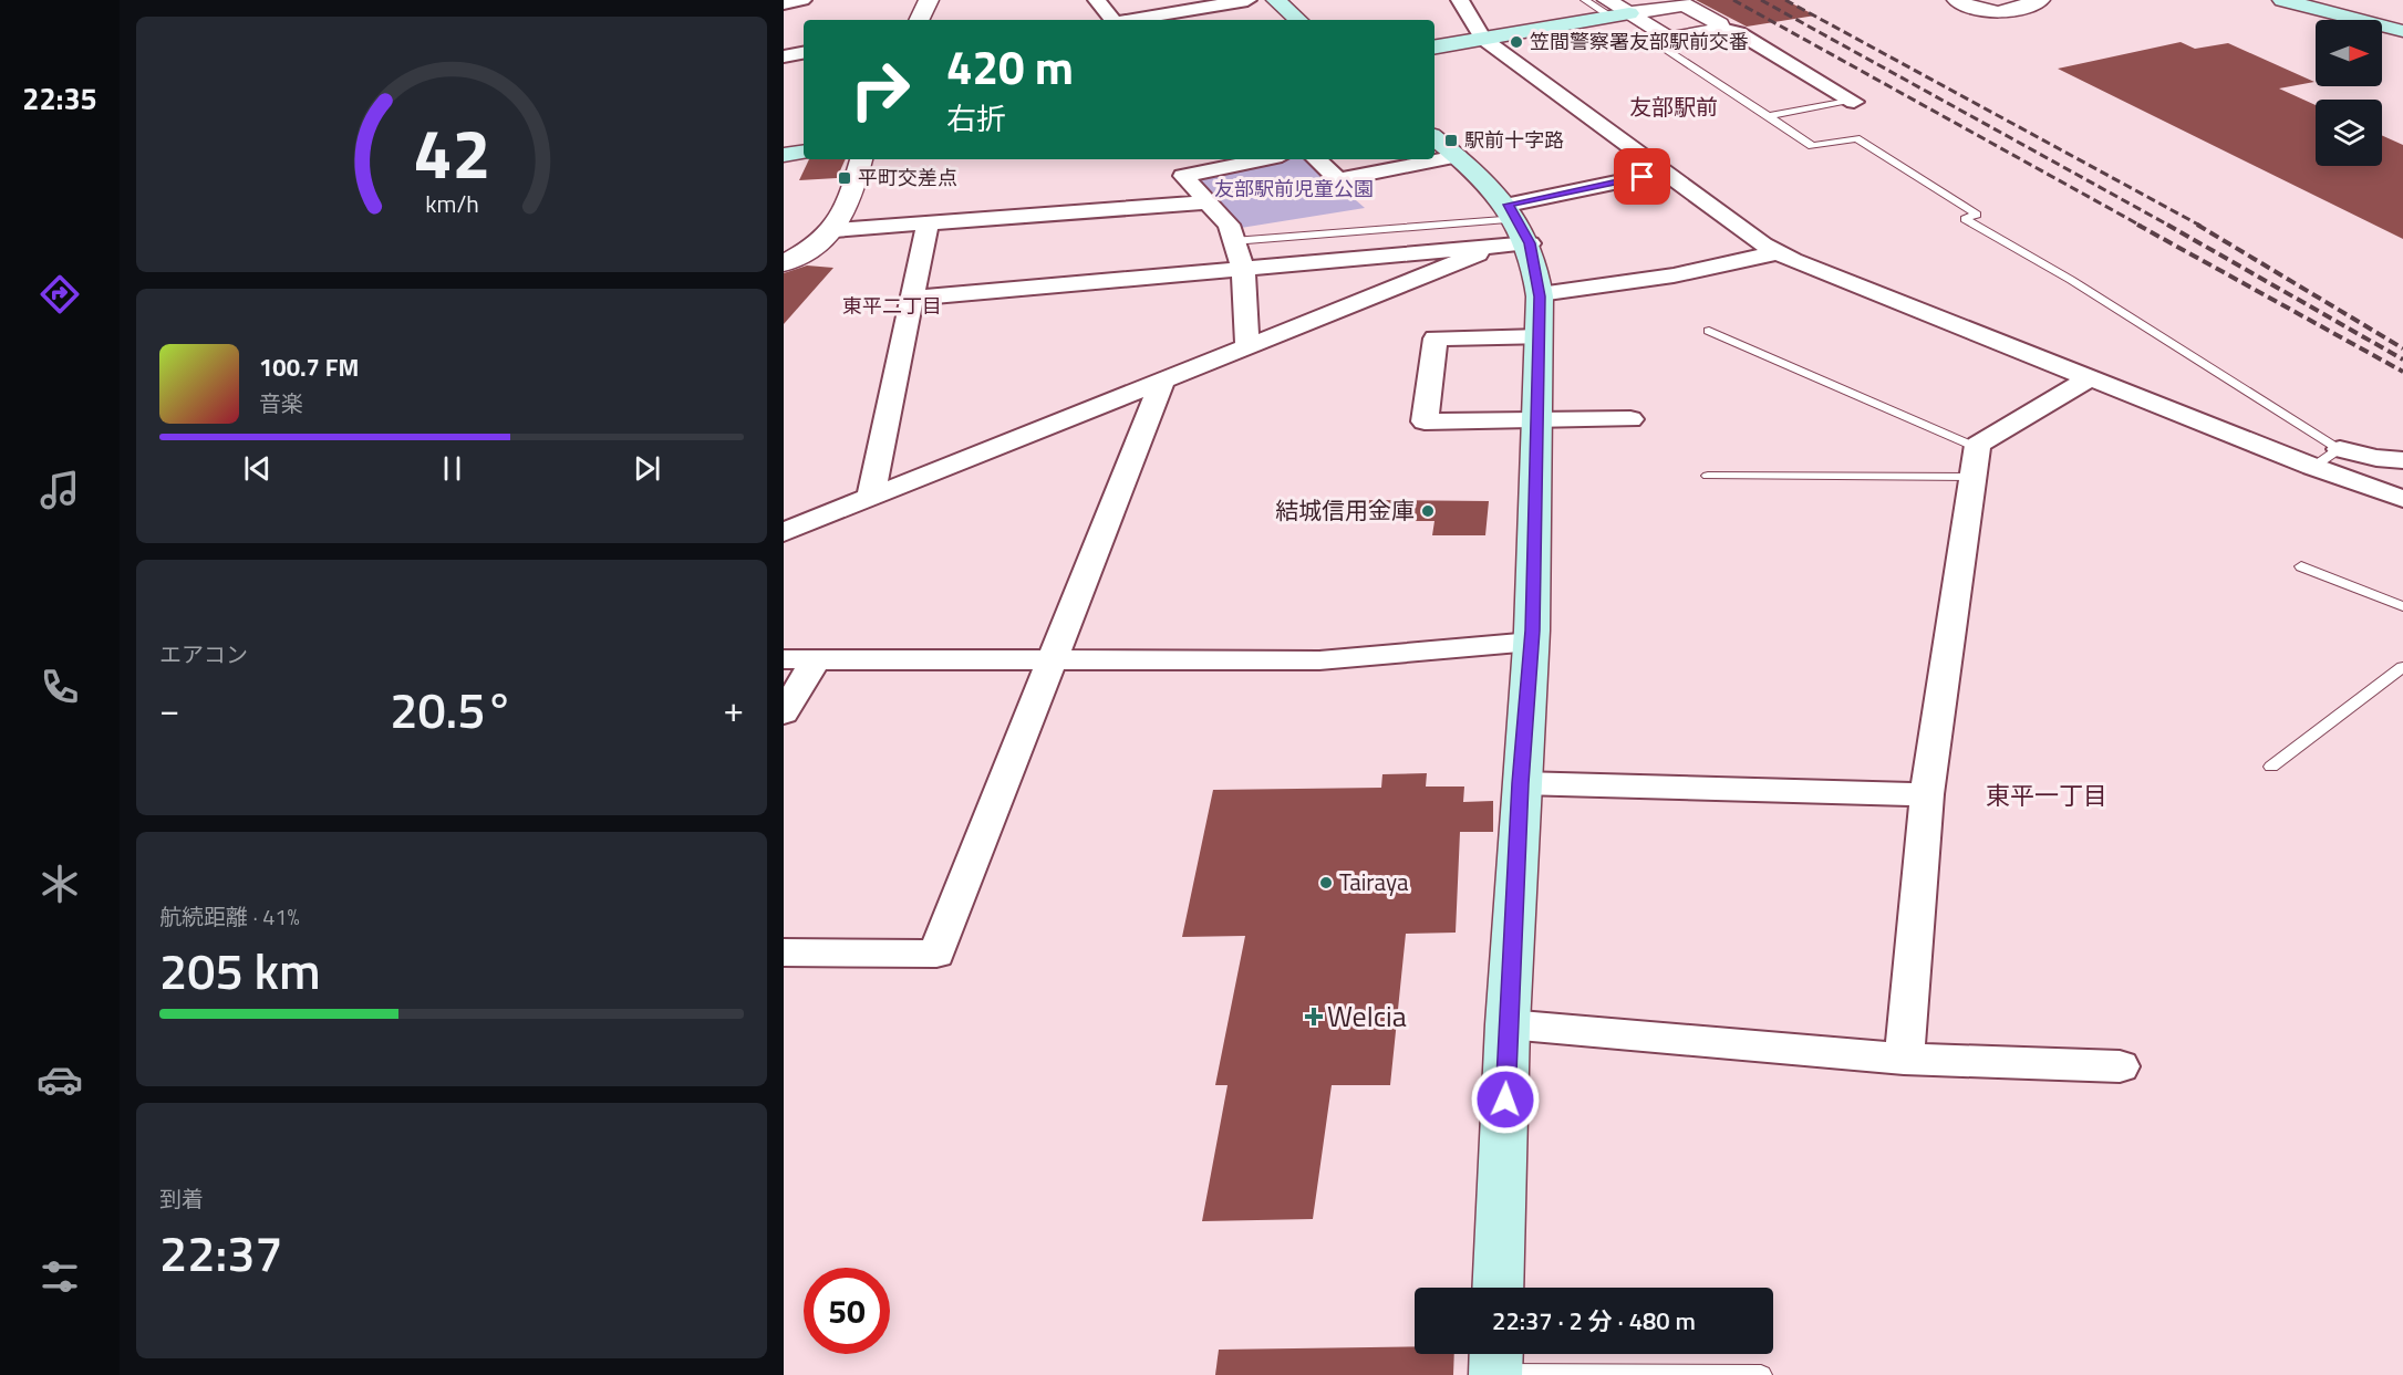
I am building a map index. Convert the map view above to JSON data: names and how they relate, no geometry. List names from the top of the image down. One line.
{"districts":["友部駅前","東平二丁目","東平一丁目"],"parks":["友部駅前児童公園"],"places":{"other":["笠間警察署友部駅前交番","結城信用金庫","Tairaya"],"transit":["駅前十字路","平町交差点"],"health":["Welcia"]},"north":"right","page":{"tabs":"22:35","turn":["420 m","右折"],"song":["100.7 FM","音楽"],"tile":["エアコン",["航続距離 · 41%","205 km"],["到着","22:37"]],"heat":["−","20.5°","+"],"limit":"50","trip":"22:37 · 2 分 · 480 m","gauge":["42","km/h"]}}
